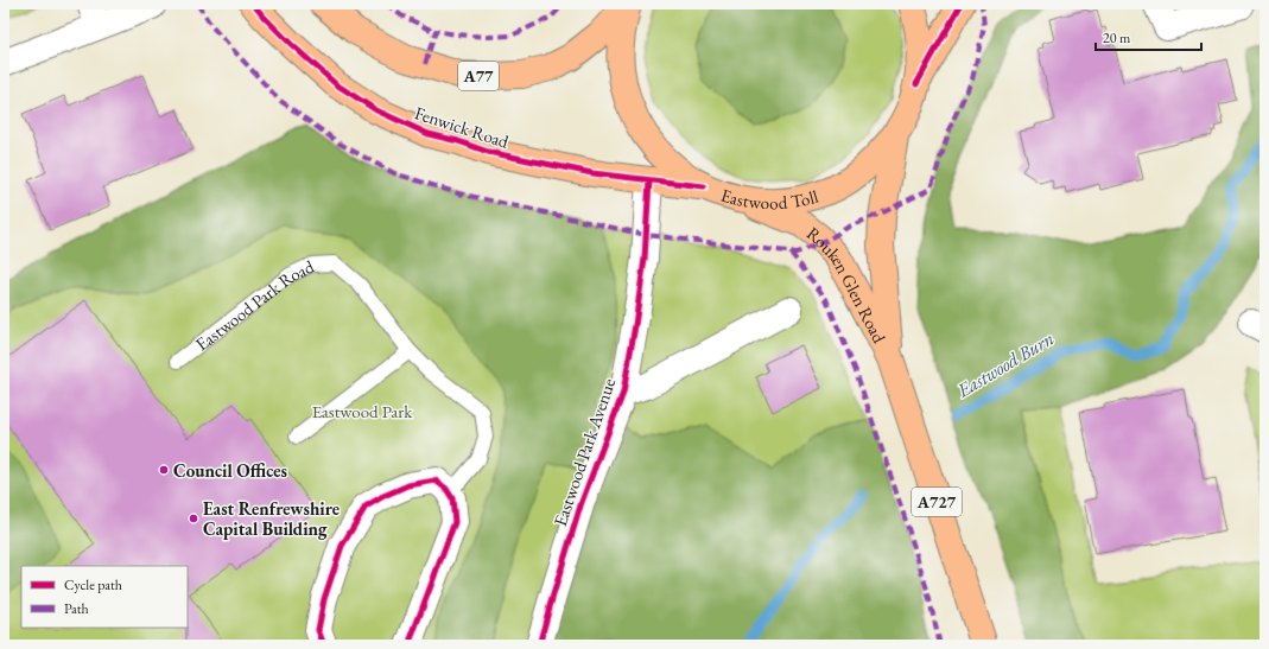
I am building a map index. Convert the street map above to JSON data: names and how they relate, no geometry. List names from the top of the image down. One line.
{"streets":{"main road":["A77","Fenwick Road","Eastwood Toll","Rouken Glen Road","A727"],"street":["Eastwood Park Avenue"],"lane":["Eastwood Park Road"]},"crossings":[["A77","Eastwood Toll"],["Fenwick Road","Eastwood Toll"],["Fenwick Road","Eastwood Park Avenue"],["Eastwood Toll","Rouken Glen Road"]],"water":["Eastwood Burn"],"parks":["Eastwood Park"],"places":["Council Offices","East Renfrewshire Capital Building"],"legend":["Cycle path","Path"],"scale_bar":"20 m"}
